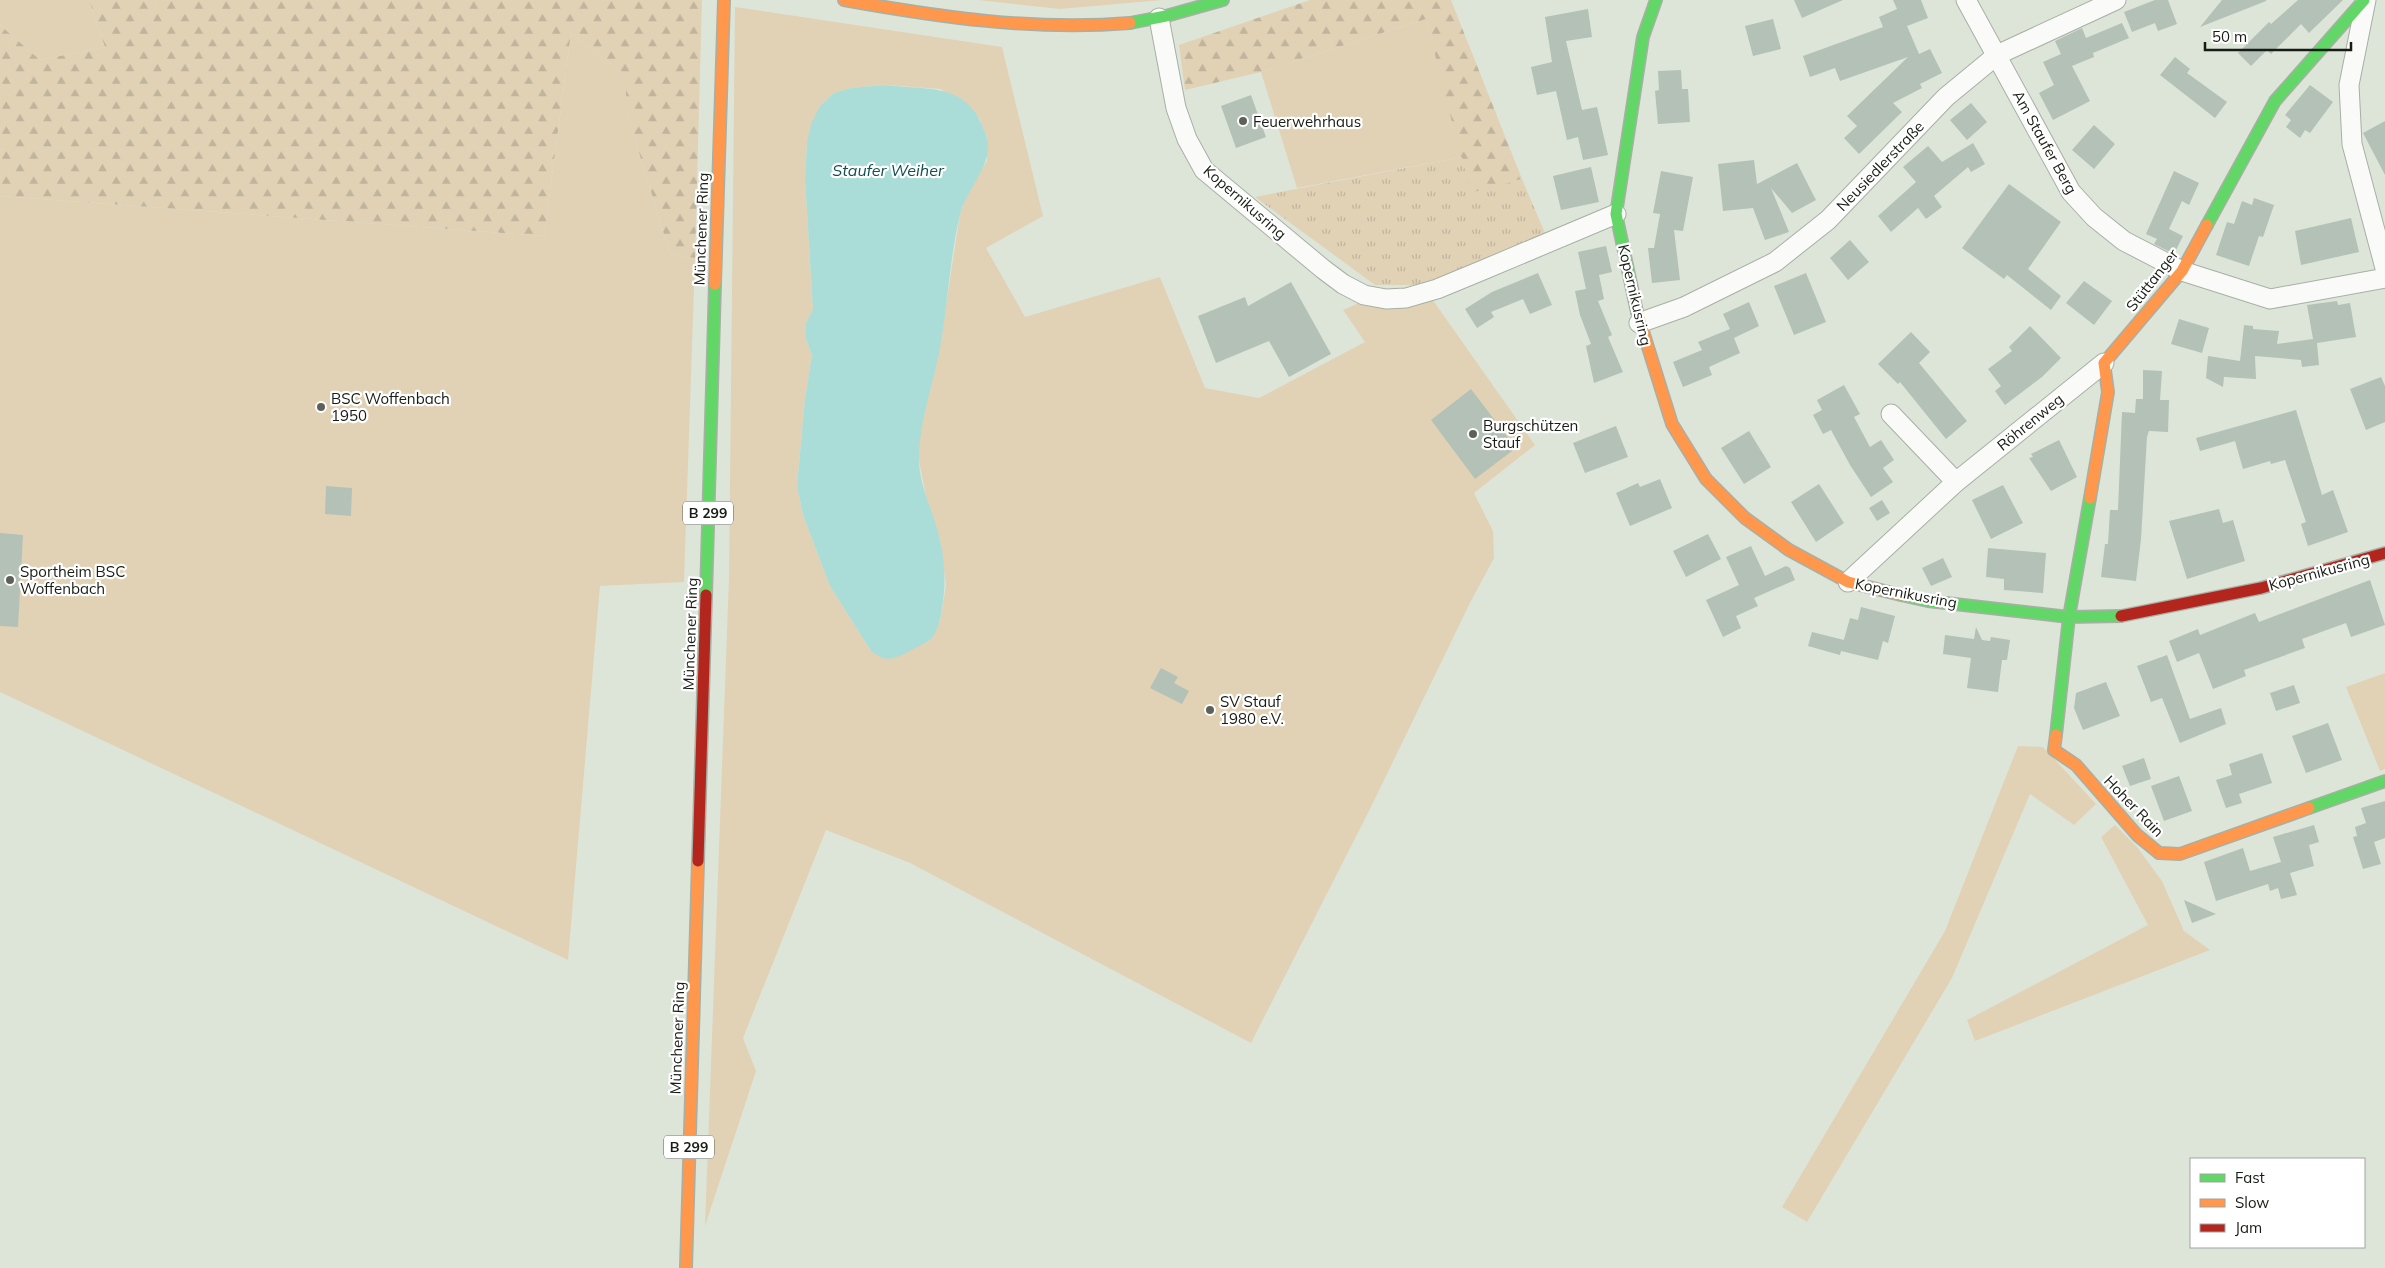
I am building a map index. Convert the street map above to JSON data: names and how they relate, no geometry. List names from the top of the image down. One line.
{"streets":{"street":["Am Staufer Berg","Neusiedlerstraße","Kopernikusring","Münchener Ring","Stüttanger","Röhrenweg","B 299","Hoher Rain"]},"crossings":[["Am Staufer Berg","Neusiedlerstraße"],["Am Staufer Berg","Stüttanger"],["Neusiedlerstraße","Kopernikusring"],["Kopernikusring","Röhrenweg"],["Kopernikusring","Hoher Rain"],["Stüttanger","Röhrenweg"]],"water":["Staufer Weiher"],"places":["Feuerwehrhaus","BSC Woffenbach 1950","Burgschützen Stauf","Sportheim BSC Woffenbach","SV Stauf 1980 e.V."],"legend":["Fast","Slow","Jam"],"scale_bar":"50 m"}
